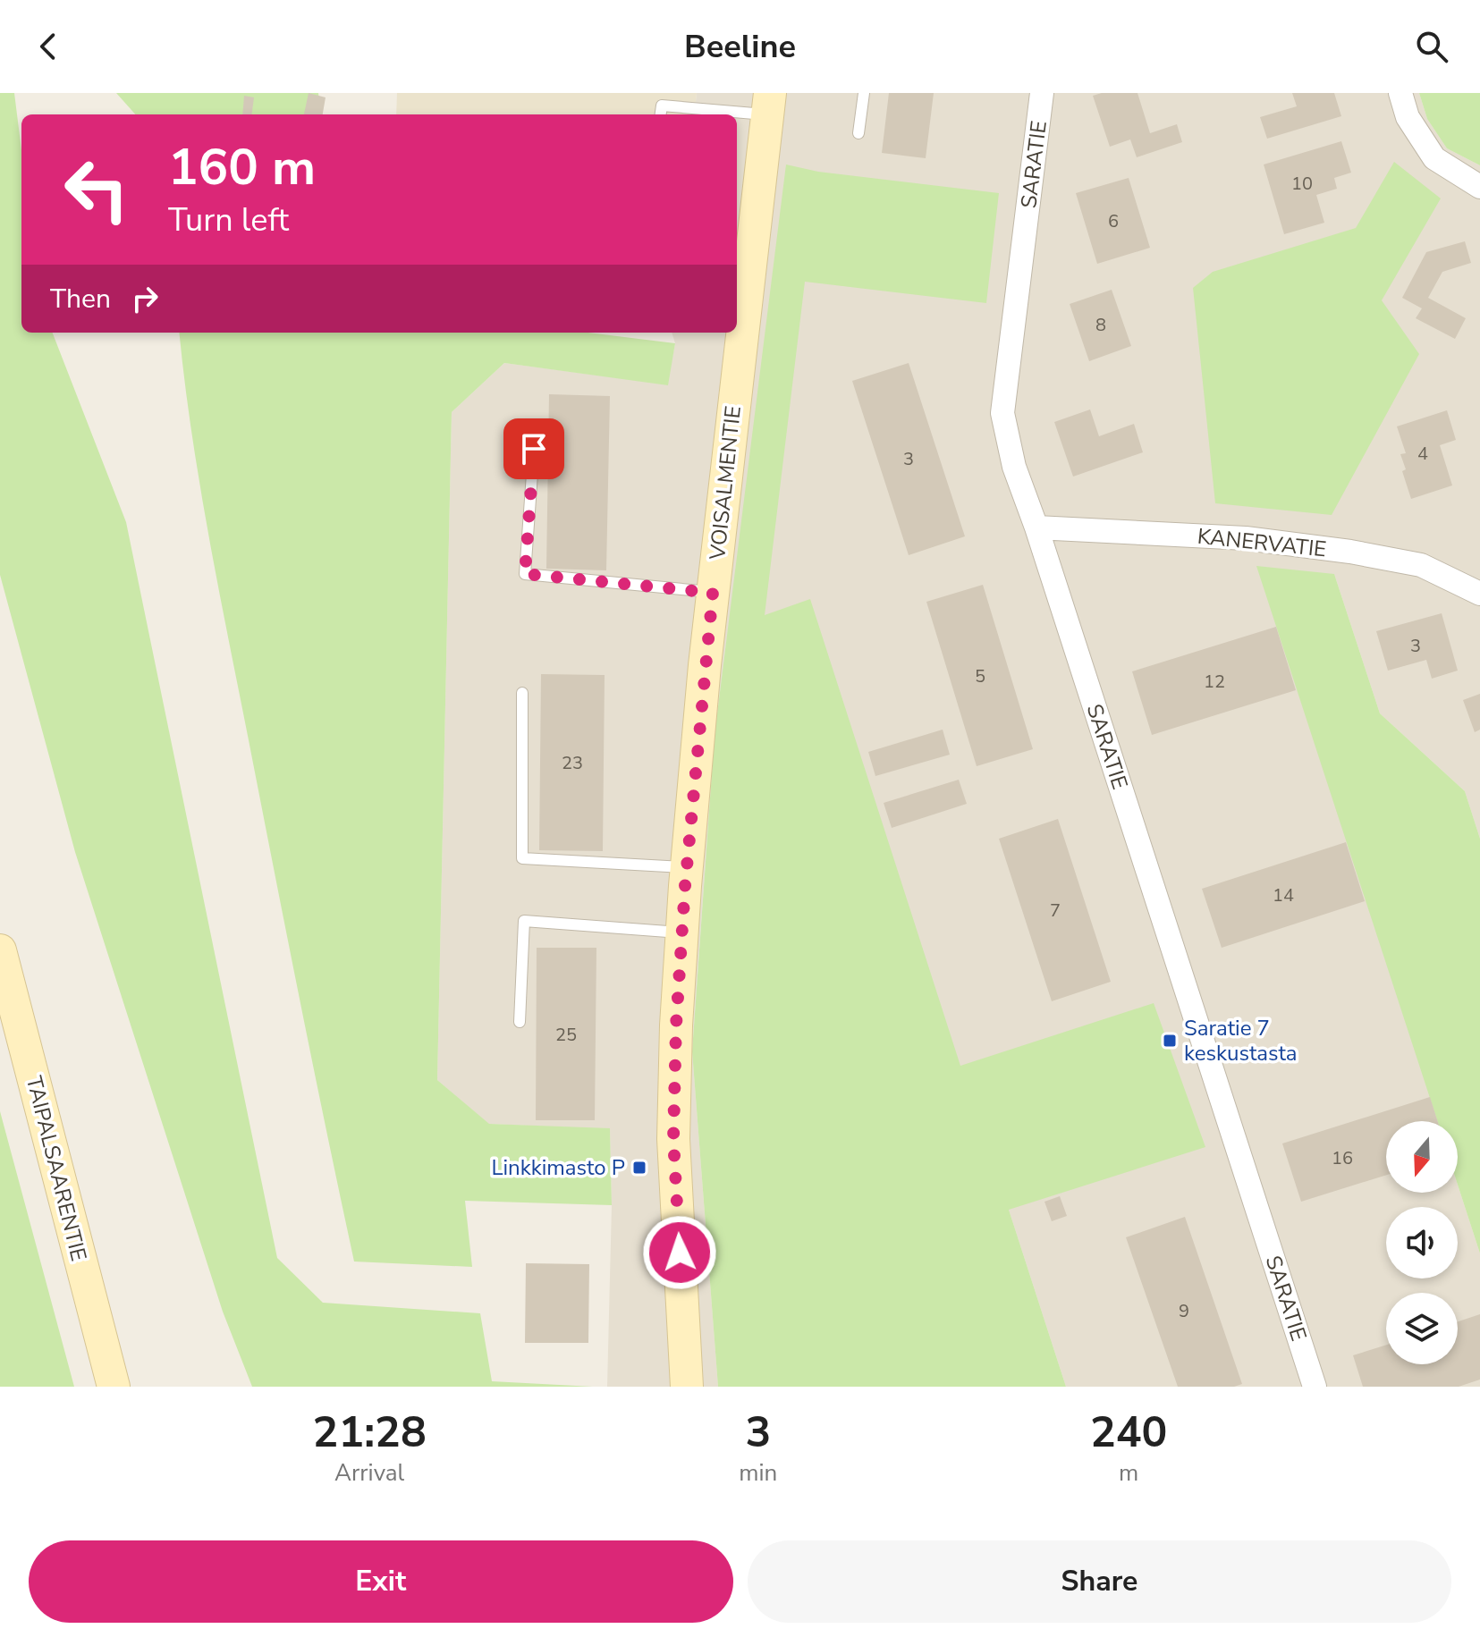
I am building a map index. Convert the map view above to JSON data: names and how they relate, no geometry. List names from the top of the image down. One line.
{"streets":{"street":["SARATIE","VOISALMENTIE","KANERVATIE","TAIPALSAARENTIE"]},"crossings":[["SARATIE","KANERVATIE"]],"places":{"transit":["Saratie 7 keskustasta","Linkkimasto P"]},"house_numbers":["10","6","8","4","3","3","5","12","23","14","7","25","16","9"],"north":"bottom","page":{"header":"Beeline","turn":["160 m","Turn left"],"then":"Then","eta":["21:28","Arrival","3","min","240","m"],"buttons":["Exit","Share"]}}
